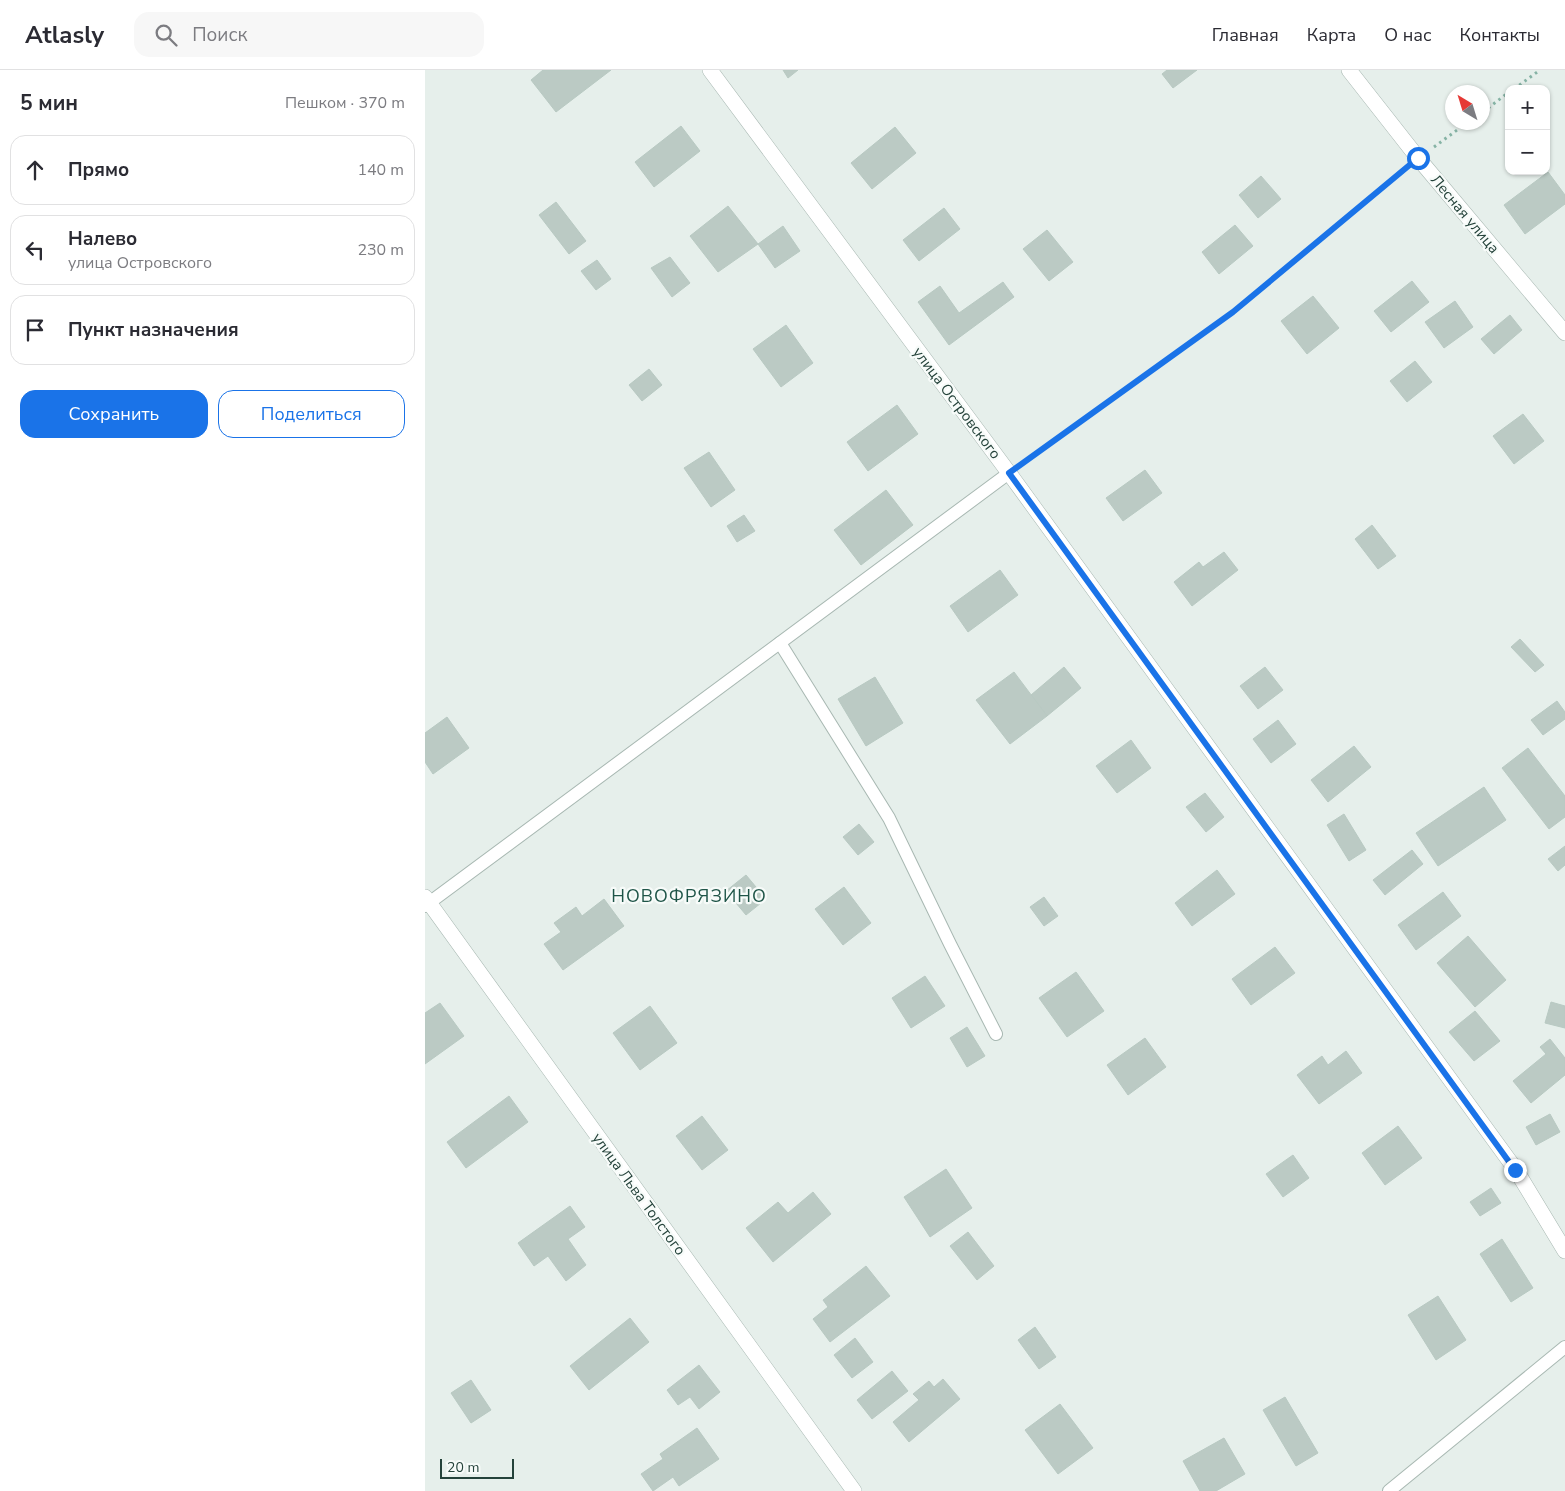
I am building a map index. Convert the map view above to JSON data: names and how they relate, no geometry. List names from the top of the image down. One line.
{"streets":{"street":["Лесная улица","улица Островского","улица Льва Толстого"]},"districts":["НОВОФРЯЗИНО"],"scale_bar":"20 m","north":"top left","page":{"header":"Atlasly","search":"Поиск","nav":["Главная","Карта","О нас","Контакты"],"heading":["5 мин","Пешком · 370 m"],"map_buttons":["+","−"],"list":[["Прямо","140 m"],["Налево","улица Островского","230 m"],"Пункт назначения"],"buttons":["Сохранить","Поделиться"],"scale":"20 m"}}
